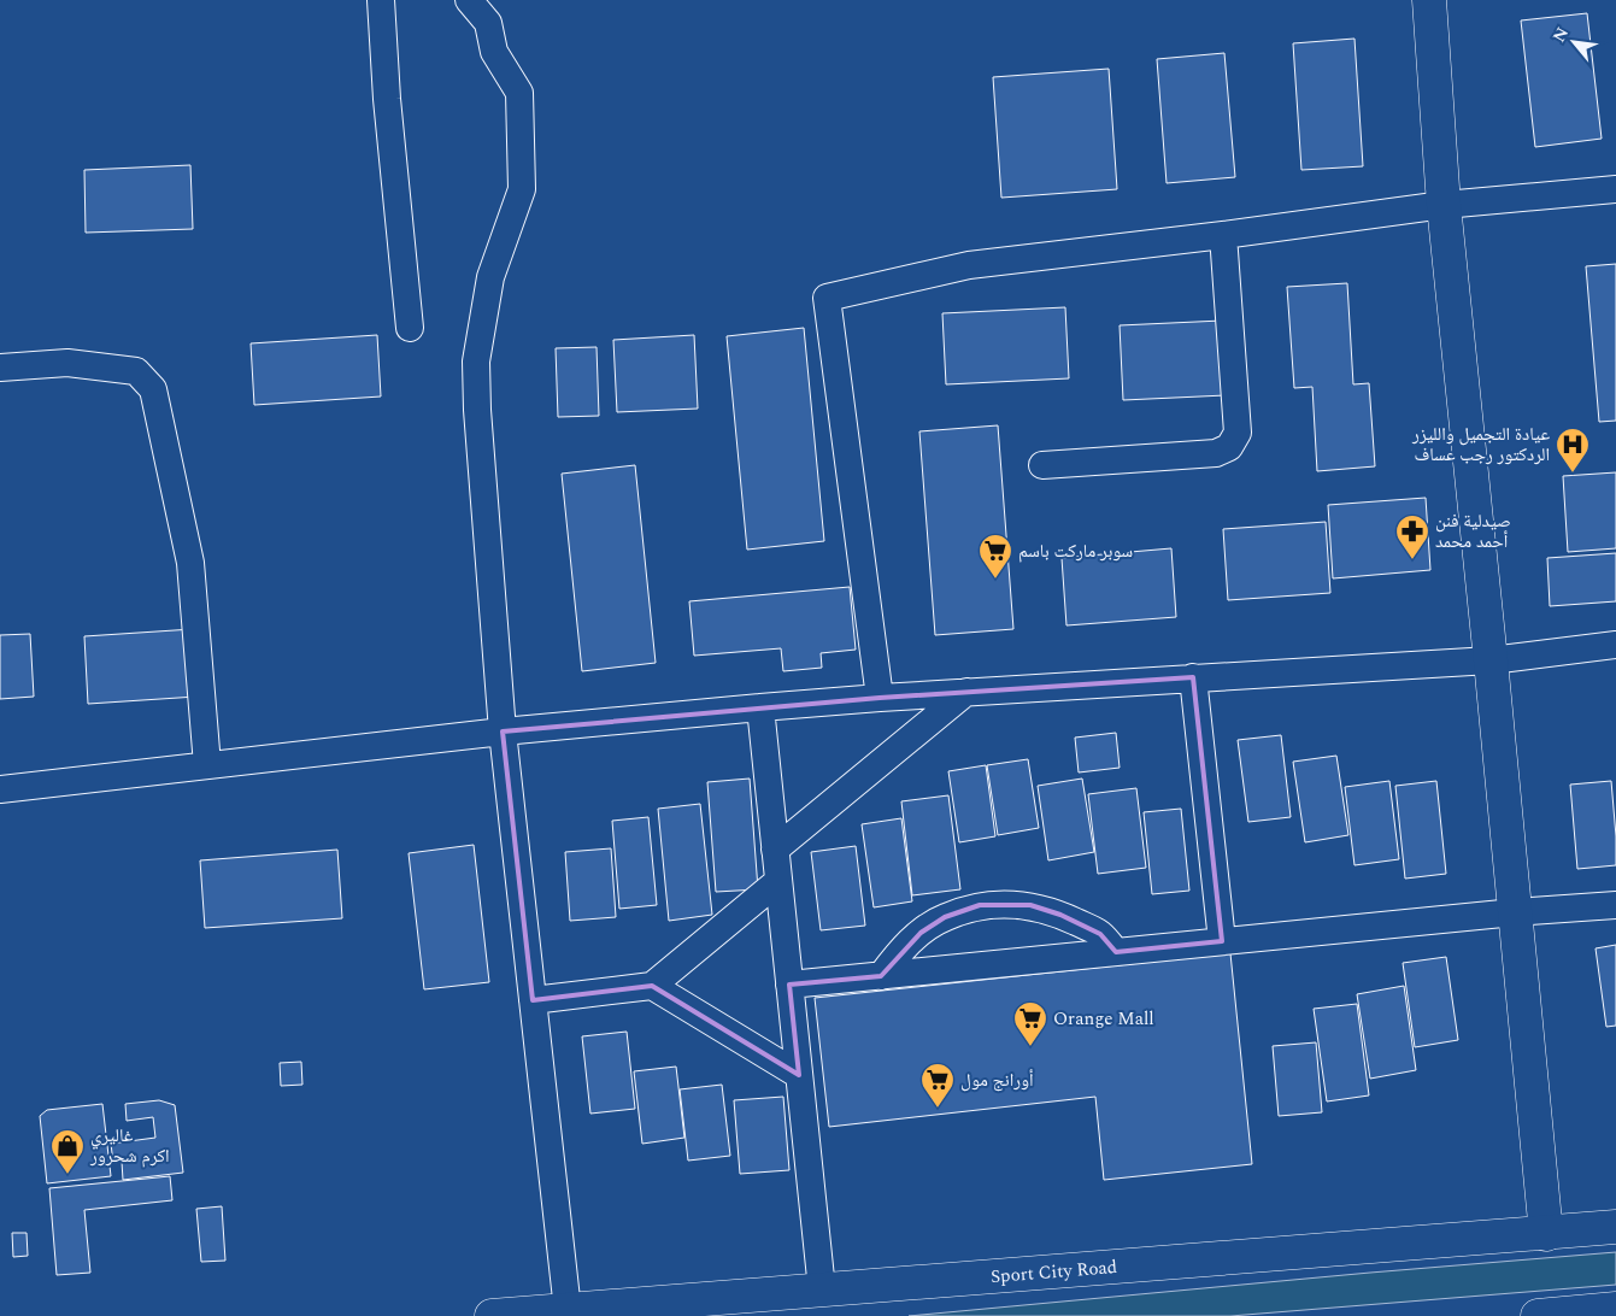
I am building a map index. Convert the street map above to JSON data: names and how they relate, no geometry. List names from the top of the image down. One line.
{"streets":{"street":["Sport City Road"]},"places":{"hospital":["عيادة التجميل والليزر الردكتور رجب عساف"],"pharmacy":["صيدلية فنن أحمد محمد"],"supermarket":["سوبر ماركت باسم","Orange Mall","أورانج مول"],"shop":["غاليري اكرم شحرور"]},"north":"top left"}
